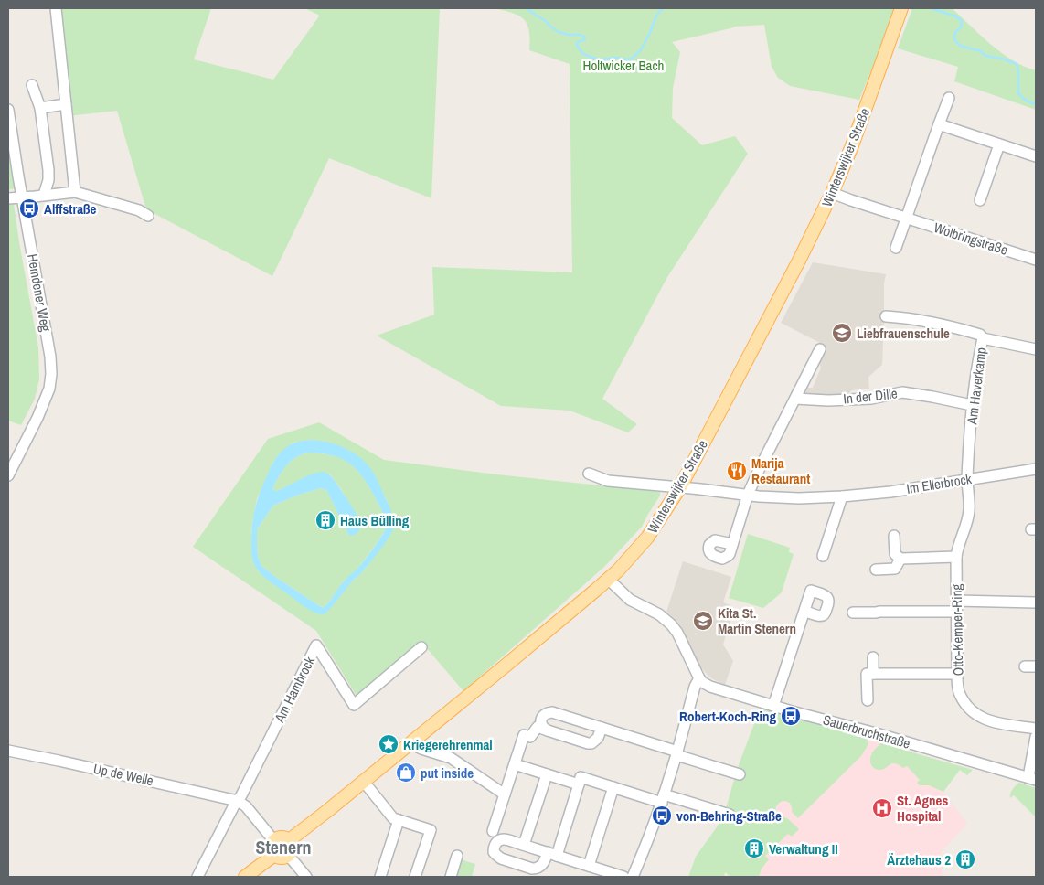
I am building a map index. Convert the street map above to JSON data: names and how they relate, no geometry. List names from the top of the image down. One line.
{"streets":{"main road":["Winterswijker Straße"],"street":["Wolbringstraße","Hemdener Weg","Am Haverkamp","In der Dille","Im Ellerbrock","Otto-Kemper-Ring","Am Hambrock","Sauerbruchstraße","Up de Welle"]},"crossings":[["Winterswijker Straße","Wolbringstraße"],["Winterswijker Straße","Im Ellerbrock"],["Am Haverkamp","In der Dille"],["Am Haverkamp","Im Ellerbrock"],["Am Haverkamp","Otto-Kemper-Ring"],["Im Ellerbrock","Otto-Kemper-Ring"],["Am Hambrock","Up de Welle"]],"districts":["Stenern"],"parks":["Holtwicker Bach"],"places":{"bus stop":["Alffstraße","Robert-Koch-Ring","von-Behring-Straße"],"school or university":["Liebfrauenschule","Kita St. Martin Stenern"],"restaurant":["Marija Restaurant"],"building":["Haus Bülling","Verwaltung II","Ärztehaus 2"],"place":["Kriegerehrenmal"],"shop":["put inside"],"hospital":["St. Agnes Hospital"]}}
